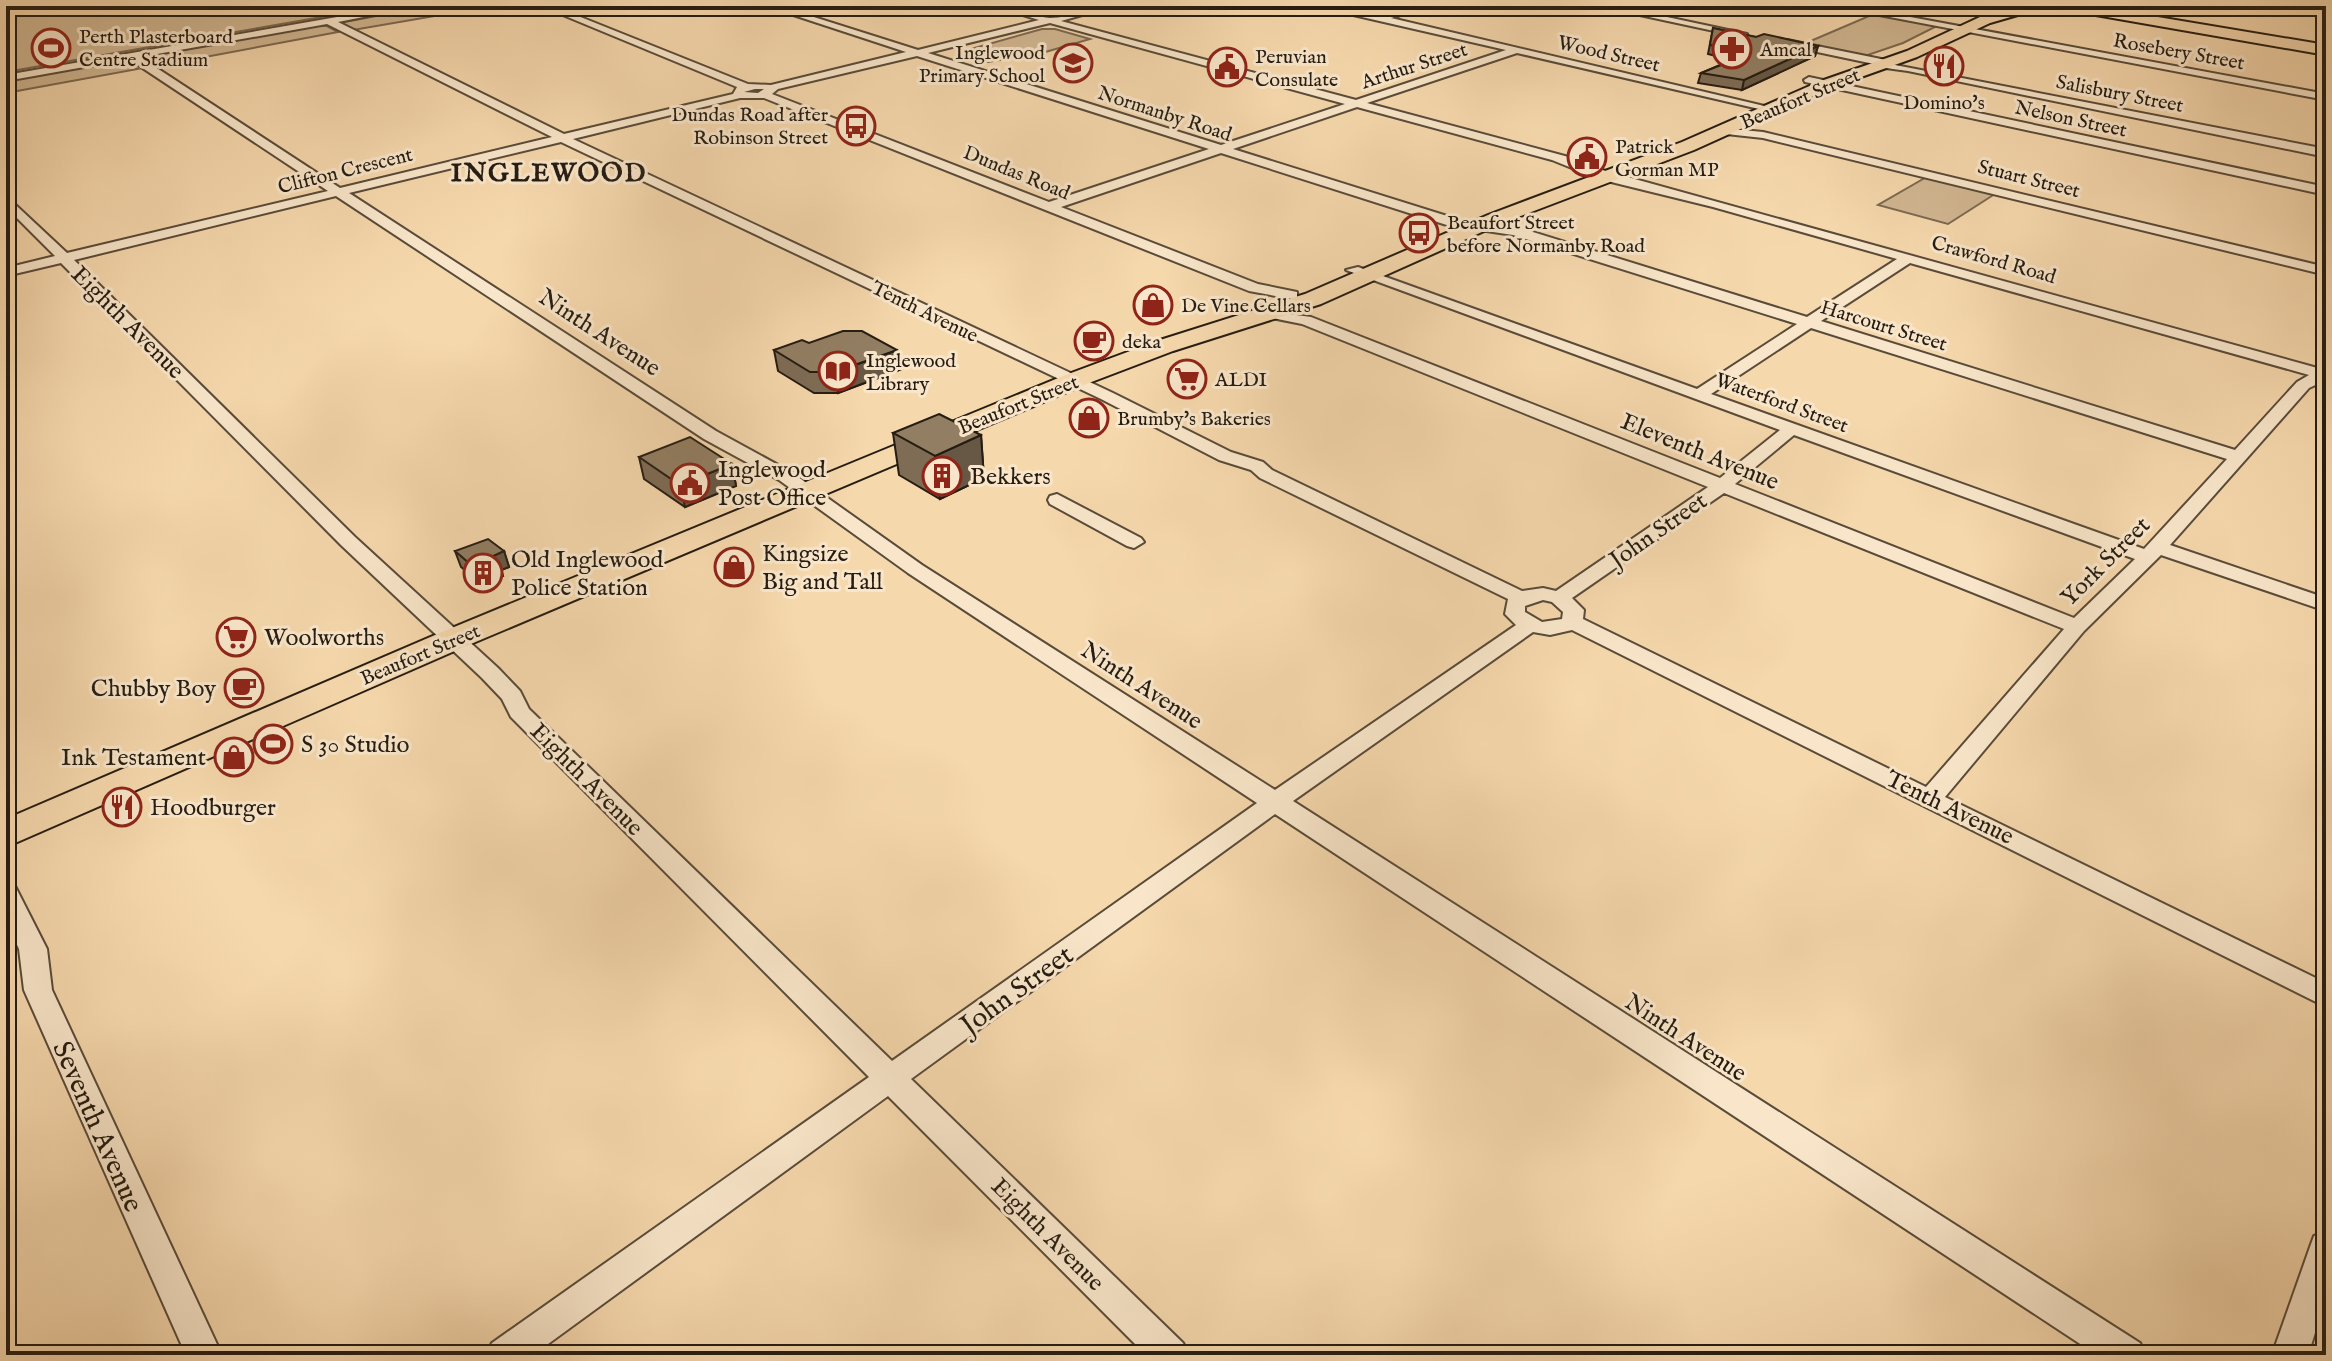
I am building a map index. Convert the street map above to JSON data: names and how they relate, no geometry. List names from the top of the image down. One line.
{"streets":{"main road":["Beaufort Street"],"street":["Rosebery Street","Wood Street","Arthur Street","Salisbury Street","Normanby Road","Nelson Street","Clifton Crescent","Dundas Road","Stuart Street","Crawford Road","Tenth Avenue","Eighth Avenue","Harcourt Street","Ninth Avenue","Waterford Street","Eleventh Avenue","John Street","York Street","Seventh Avenue"]},"crossings":[["Rosebery Street","Beaufort Street"],["Wood Street","Arthur Street"],["Wood Street","Beaufort Street"],["Arthur Street","Normanby Road"],["Arthur Street","Dundas Road"],["Arthur Street","Crawford Road"],["Salisbury Street","Beaufort Street"],["Beaufort Street","Normanby Road"],["Beaufort Street","Nelson Street"],["Beaufort Street","Dundas Road"],["Beaufort Street","Stuart Street"],["Beaufort Street","Crawford Road"],["Beaufort Street","Tenth Avenue"],["Beaufort Street","Eighth Avenue"],["Beaufort Street","Harcourt Street"],["Beaufort Street","Ninth Avenue"],["Beaufort Street","Waterford Street"],["Beaufort Street","Eleventh Avenue"],["Normanby Road","Harcourt Street"],["Clifton Crescent","Tenth Avenue"],["Clifton Crescent","Eighth Avenue"],["Clifton Crescent","Ninth Avenue"],["Dundas Road","Eleventh Avenue"],["Crawford Road","York Street"],["Tenth Avenue","John Street"],["Tenth Avenue","York Street"],["Eighth Avenue","John Street"],["Harcourt Street","York Street"],["Ninth Avenue","John Street"],["Waterford Street","John Street"],["Waterford Street","York Street"],["Eleventh Avenue","John Street"],["Eleventh Avenue","York Street"]],"districts":["INGLEWOOD"],"places":{"sports":["Perth Plasterboard Centre Stadium","S 30 Studio"],"pharmacy":["Amcal"],"school or university":["Inglewood Primary School"],"restaurant":["Domino's","Hoodburger"],"public building":["Peruvian Consulate","Patrick Gorman MP","Inglewood Post Office"],"bus stop":["Dundas Road after Robinson Street","Beaufort Street before Normanby Road"],"shop":["De Vine Cellars","Brumby's Bakeries","Kingsize Big and Tall","Ink Testament"],"cafe":["deka","Chubby Boy"],"library":["Inglewood Library"],"supermarket":["ALDI","Woolworths"],"building":["Bekkers","Old Inglewood Police Station"]}}
